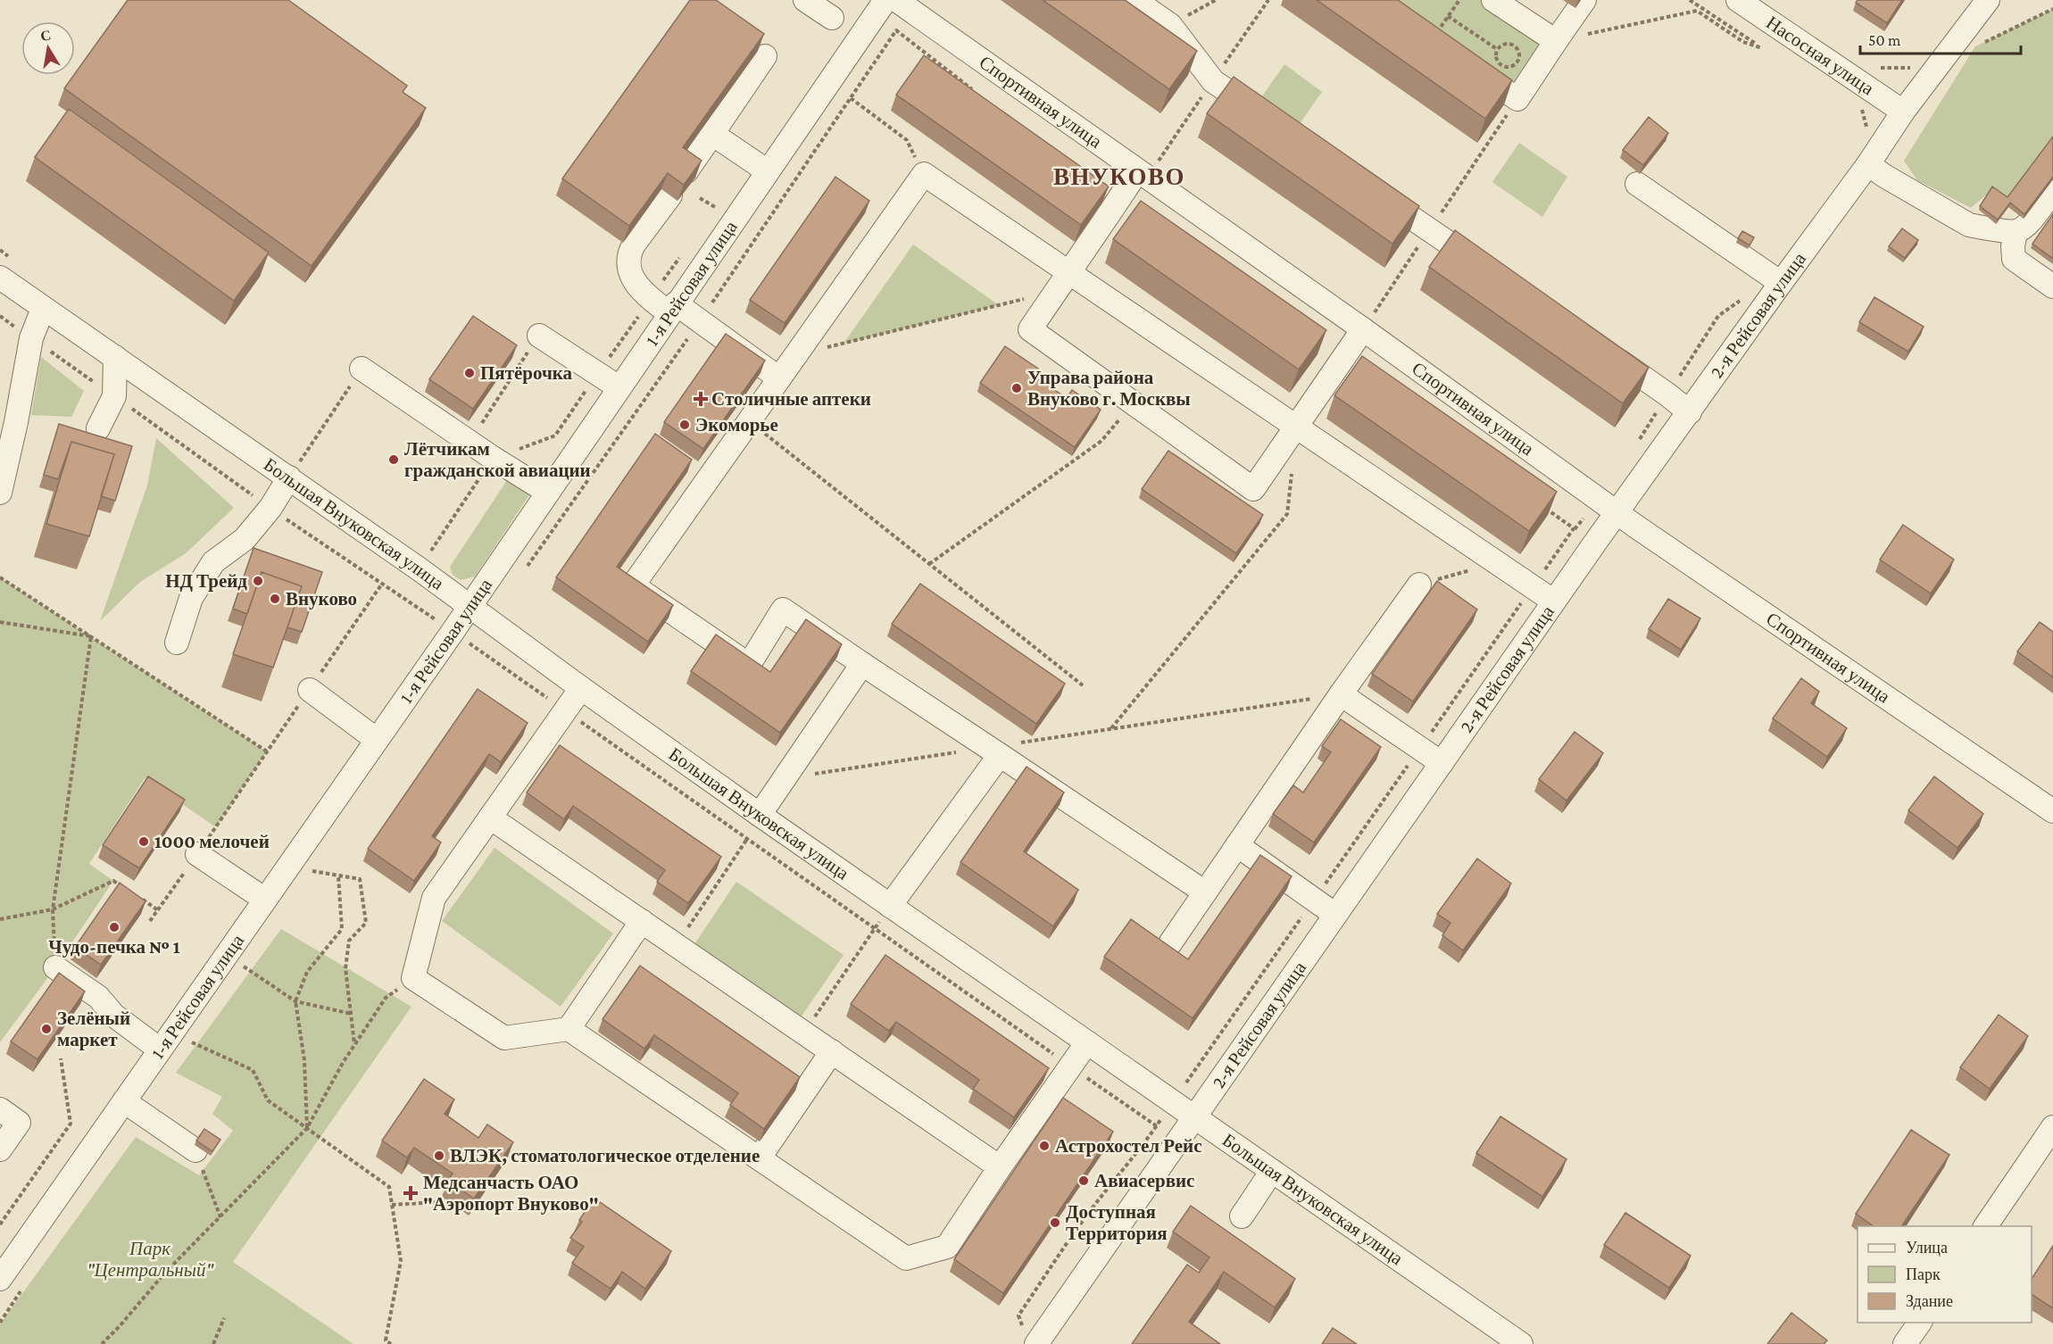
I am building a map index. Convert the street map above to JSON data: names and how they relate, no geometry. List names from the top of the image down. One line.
{"streets":{"street":["Насосная улица","Спортивная улица","1-я Рейсовая улица","2-я Рейсовая улица","Большая Внуковская улица"]},"crossings":[["Насосная улица","2-я Рейсовая улица"],["Спортивная улица","2-я Рейсовая улица"],["1-я Рейсовая улица","Большая Внуковская улица"],["2-я Рейсовая улица","Большая Внуковская улица"]],"districts":["ВНУКОВО"],"parks":["Парк \"Центральный\""],"places":{"other":["Пятёрочка","Управа района Внуково г. Москвы","Экоморье","Лётчикам гражданской авиации","НД Трейд","Внуково","1000 мелочей","Чудо-печка № 1","Зелёный маркет","Астрохостел Рейс","ВЛЭК, стоматологическое отделение","Авиасервис","Доступная Территория"],"health":["Столичные аптеки","Медсанчасть ОАО \"Аэропорт Внуково\""]},"legend":["Улица","Парк","Здание"],"scale_bar":"50 m","north":"top"}
